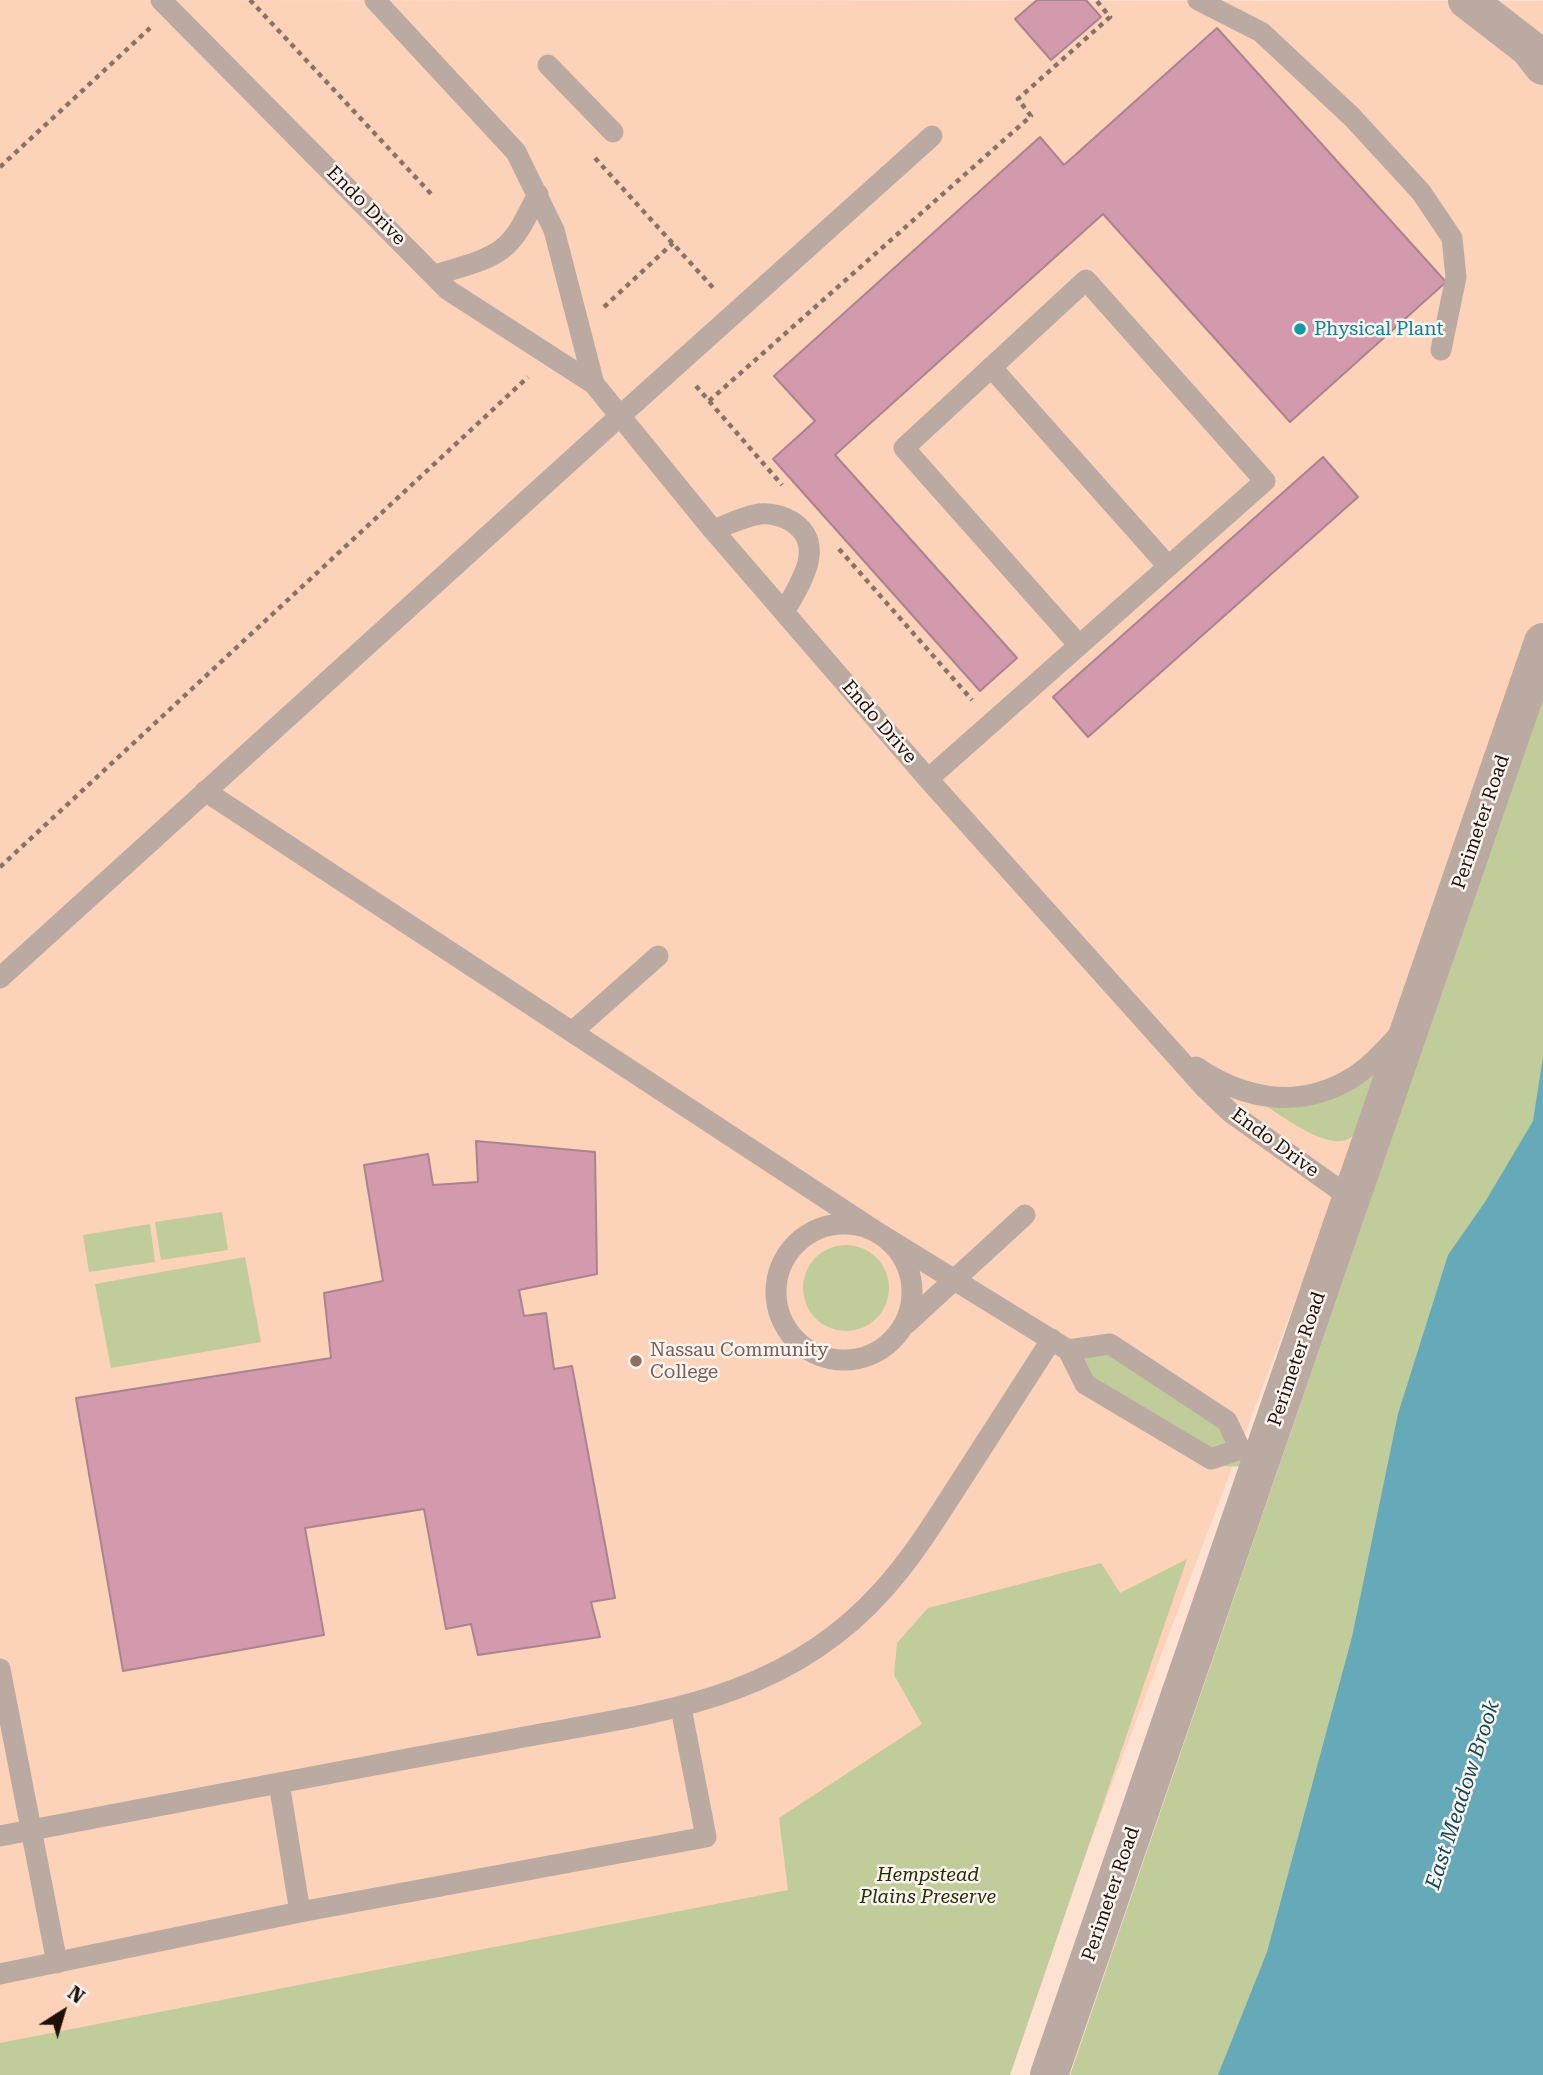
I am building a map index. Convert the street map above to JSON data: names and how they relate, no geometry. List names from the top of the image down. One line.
{"streets":{"street":["Perimeter Road"],"lane":["Endo Drive"]},"crossings":[["Endo Drive","Perimeter Road"]],"water":["East Meadow Brook"],"parks":["Hempstead Plains Preserve"],"places":["Physical Plant","Nassau Community College"],"north":"top right"}
